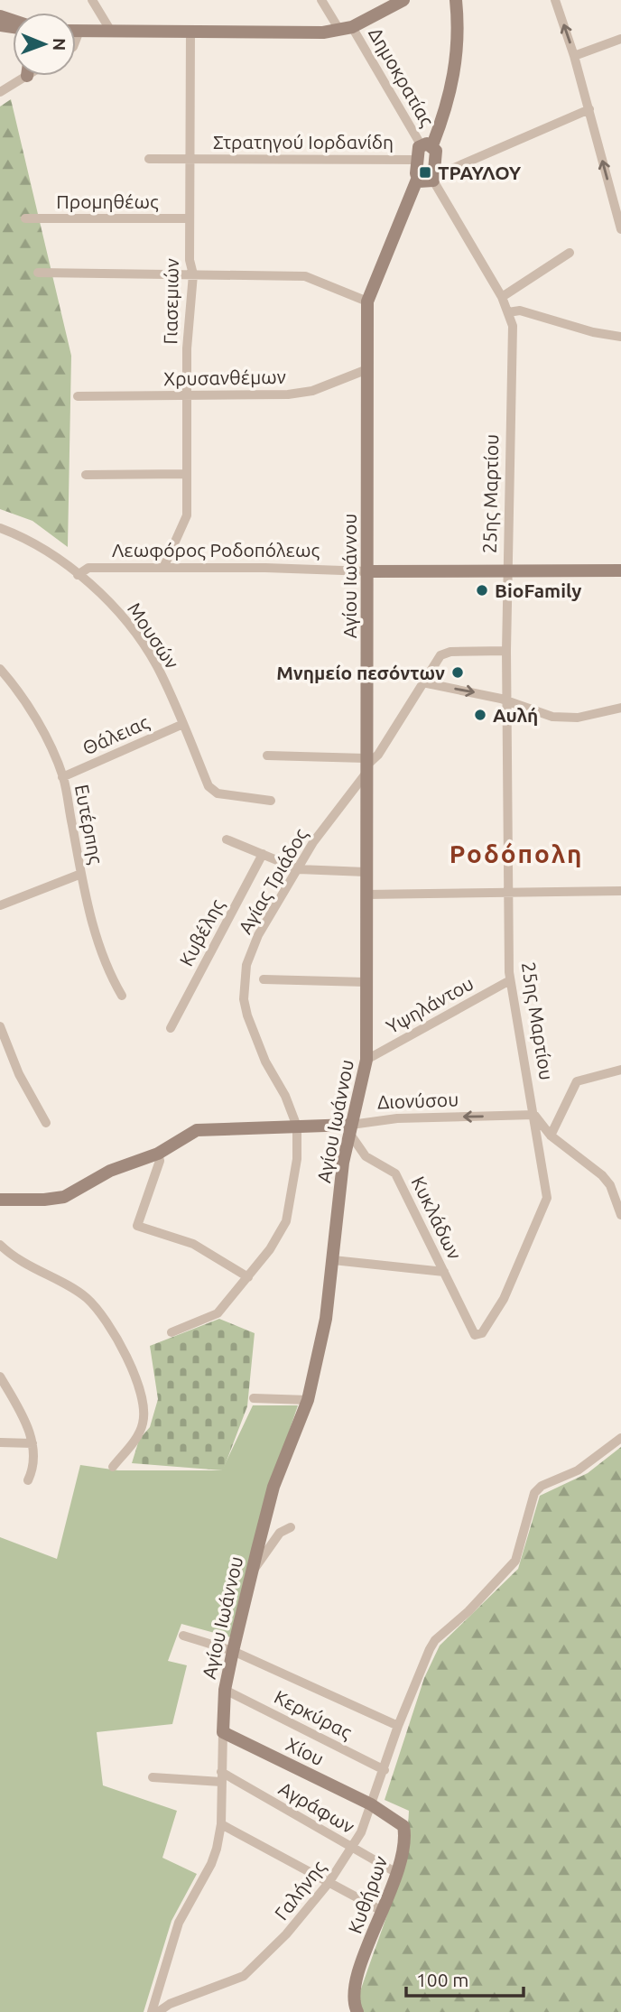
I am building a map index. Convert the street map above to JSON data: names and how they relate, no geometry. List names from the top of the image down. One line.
{"streets":{"street":["Δημοκρατίας","Στρατηγού Ιορδανίδη","Προμηθέως","Γιασεμιών","Χρυσανθέμων","25ης Μαρτίου","Λεωφόρος Ροδοπόλεως","Αγίου Ιωάννου","Μουσών","Θάλειας","Ευτέρπης","Αγίας Τριάδος","Κυβέλης","Υψηλάντου","Διονύσου","Κυκλάδων","Κερκύρας","Χίου","Αγράφων","Γαλήνης","Κυθήρων"]},"crossings":[["Στρατηγού Ιορδανίδη","Γιασεμιών"],["Προμηθέως","Γιασεμιών"],["Γιασεμιών","Χρυσανθέμων"],["Γιασεμιών","Λεωφόρος Ροδοπόλεως"],["Χρυσανθέμων","Αγίου Ιωάννου"],["25ης Μαρτίου","Λεωφόρος Ροδοπόλεως"],["25ης Μαρτίου","Αγίας Τριάδος"],["25ης Μαρτίου","Υψηλάντου"],["25ης Μαρτίου","Διονύσου"],["25ης Μαρτίου","Κυκλάδων"],["Λεωφόρος Ροδοπόλεως","Αγίου Ιωάννου"],["Λεωφόρος Ροδοπόλεως","Μουσών"],["Αγίου Ιωάννου","Αγίας Τριάδος"],["Αγίου Ιωάννου","Υψηλάντου"],["Αγίου Ιωάννου","Διονύσου"],["Αγίου Ιωάννου","Κυκλάδων"],["Αγίου Ιωάννου","Κερκύρας"],["Αγίου Ιωάννου","Χίου"],["Αγίου Ιωάννου","Αγράφων"],["Μουσών","Θάλειας"],["Θάλειας","Ευτέρπης"],["Αγίας Τριάδος","Διονύσου"],["Διονύσου","Κυκλάδων"],["Κερκύρας","Γαλήνης"],["Χίου","Γαλήνης"],["Χίου","Κυθήρων"],["Αγράφων","Γαλήνης"],["Αγράφων","Κυθήρων"],["Γαλήνης","Κυθήρων"]],"districts":["Ροδόπολη"],"places":{"transit":["ΤΡΑΥΛΟΥ"],"other":["BioFamily","Μνημείο πεσόντων","Αυλή"]},"scale_bar":"100 m","north":"right"}
